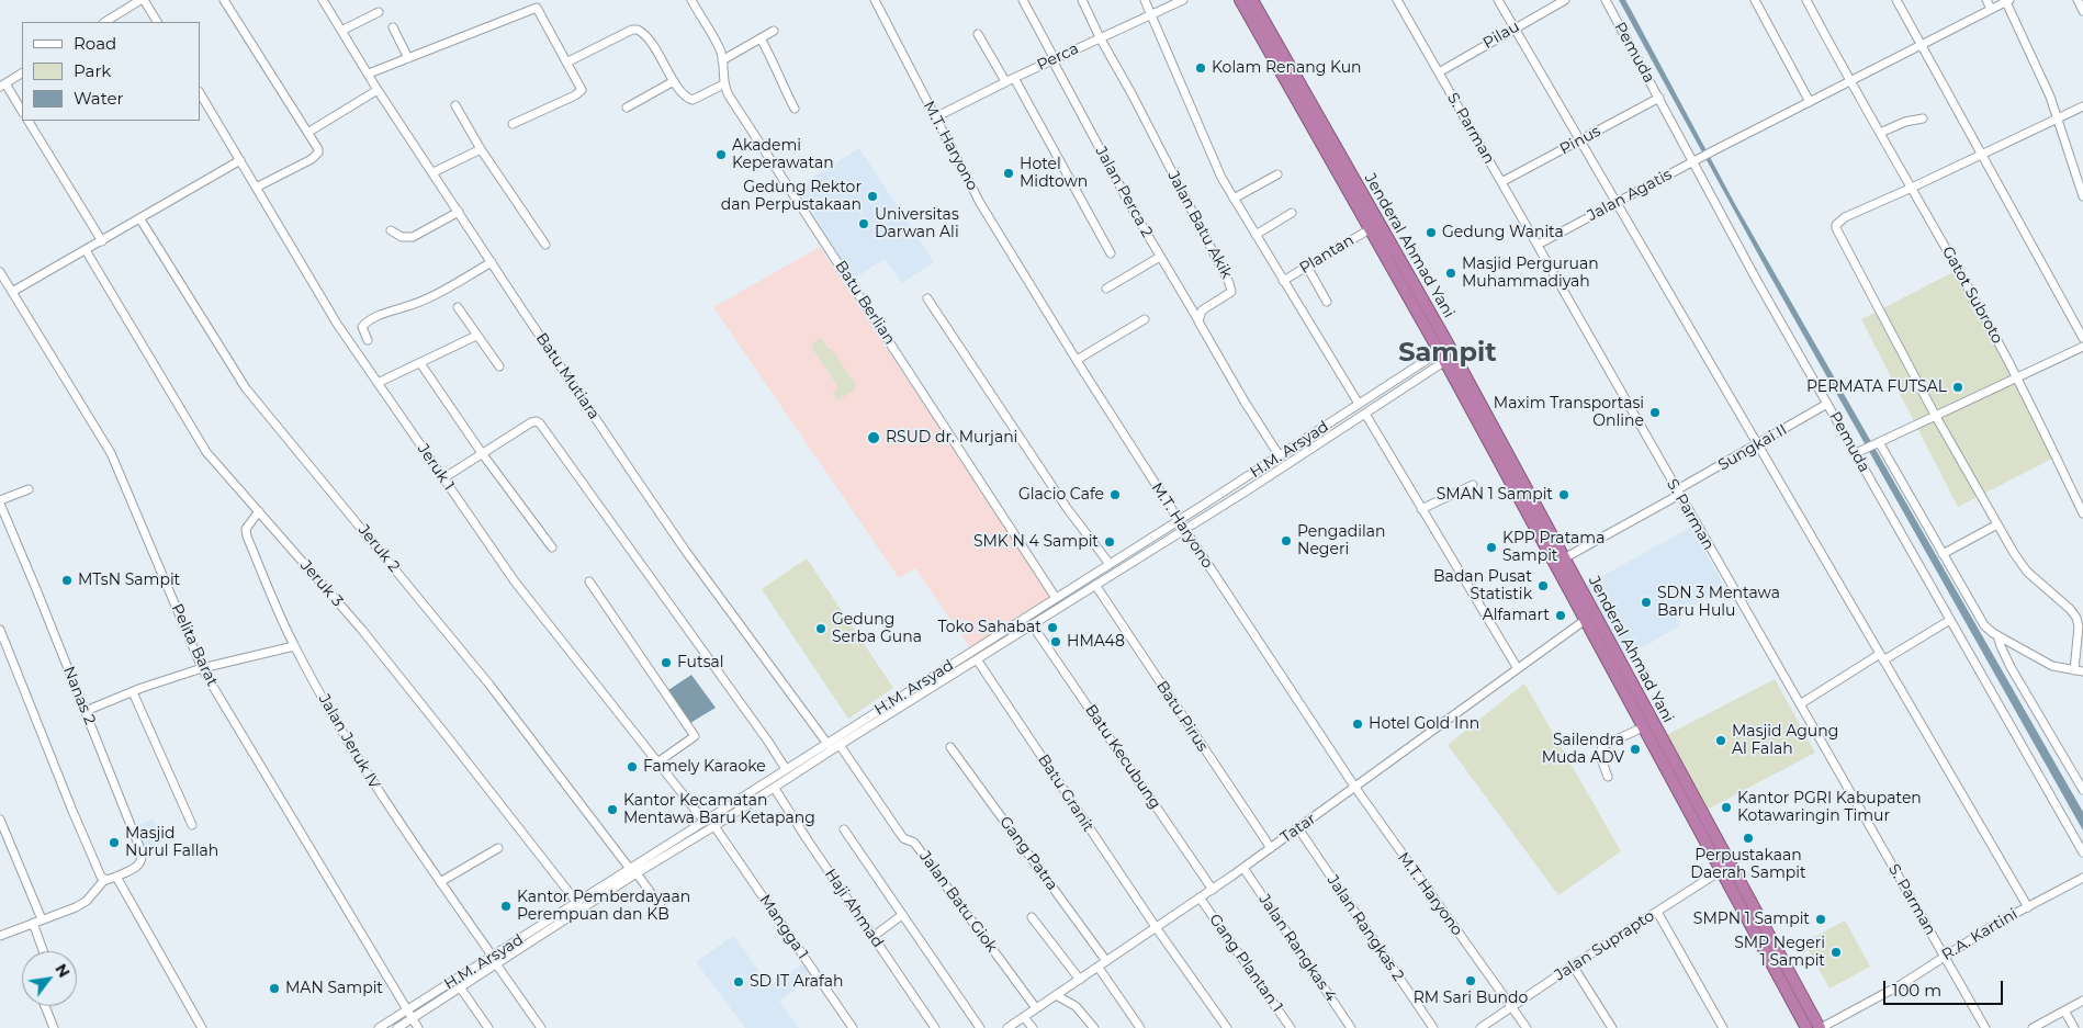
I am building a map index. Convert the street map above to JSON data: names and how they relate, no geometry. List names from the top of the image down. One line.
{"streets":{"highway":["Jenderal Ahmad Yani"],"street":["Pilau","Pemuda","Perca","S. Parman","Pinus","M.T. Haryono","Jalan Perca 2","Jalan Agatis","Jalan Batu Akik","Plantan","Gatot Subroto","Batu Berlian","Batu Mutiara","Sungkai II","H.M. Arsyad","Jeruk 1","Jeruk 2","Jeruk 3","Pelita Barat","Nanas 2","Batu Pirus","Jalan Jeruk IV","Batu Kecubung","Batu Granit","Tatar","Gang Patra","Jalan Batu Giok","Haji Ahmad","Mangga 1","Jalan Rangkas 2","R.A. Kartini","Jalan Suprapto","Jalan Rangkas 4","Gang Plantan 1"]},"crossings":[["Pilau","S. Parman"],["Pemuda","Pinus"],["Pemuda","Jalan Agatis"],["Pemuda","Sungkai II"],["Perca","M.T. Haryono"],["Perca","Jalan Perca 2"],["Perca","Jalan Batu Akik"],["S. Parman","Pinus"],["S. Parman","Jalan Agatis"],["S. Parman","Sungkai II"],["S. Parman","R.A. Kartini"],["M.T. Haryono","H.M. Arsyad"],["M.T. Haryono","Tatar"],["M.T. Haryono","Jalan Suprapto"],["Jalan Perca 2","Jalan Batu Akik"],["Jalan Agatis","Gatot Subroto"],["Jenderal Ahmad Yani","Plantan"],["Jenderal Ahmad Yani","Sungkai II"],["Jenderal Ahmad Yani","H.M. Arsyad"],["Jenderal Ahmad Yani","Tatar"],["Jenderal Ahmad Yani","R.A. Kartini"],["Jenderal Ahmad Yani","Jalan Suprapto"],["Batu Berlian","H.M. Arsyad"],["Batu Mutiara","H.M. Arsyad"],["H.M. Arsyad","Jeruk 1"],["H.M. Arsyad","Jeruk 2"],["H.M. Arsyad","Jeruk 3"],["H.M. Arsyad","Pelita Barat"],["H.M. Arsyad","Batu Pirus"],["H.M. Arsyad","Jalan Jeruk IV"],["H.M. Arsyad","Batu Kecubung"],["H.M. Arsyad","Batu Granit"],["H.M. Arsyad","Jalan Batu Giok"],["H.M. Arsyad","Haji Ahmad"],["H.M. Arsyad","Mangga 1"],["Jeruk 3","Jalan Jeruk IV"],["Batu Pirus","Tatar"],["Batu Kecubung","Tatar"],["Batu Granit","Tatar"],["Tatar","Gang Patra"],["Tatar","Jalan Batu Giok"],["Tatar","Jalan Rangkas 2"],["Tatar","Jalan Rangkas 4"],["Tatar","Gang Plantan 1"]],"districts":["Sampit"],"places":["Kolam Renang Kun","Akademi Keperawatan","Hotel Midtown","Gedung Rektor dan Perpustakaan","Universitas Darwan Ali","Gedung Wanita","Masjid Perguruan Muhammadiyah","PERMATA FUTSAL","Maxim Transportasi Online","RSUD dr. Murjani","Glacio Cafe","SMAN 1 Sampit","Pengadilan Negeri","SMK N 4 Sampit","KPP Pratama Sampit","MTsN Sampit","Badan Pusat Statistik","SDN 3 Mentawa Baru Hulu","Alfamart","Toko Sahabat","Gedung Serba Guna","HMA48","Futsal","Hotel Gold Inn","Masjid Agung Al Falah","Sailendra Muda ADV","Famely Karaoke","Kantor PGRI Kabupaten Kotawaringin Timur","Kantor Kecamatan Mentawa Baru Ketapang","Perpustakaan Daerah Sampit","Masjid Nurul Fallah","Kantor Pemberdayaan Perempuan dan KB","SMPN 1 Sampit","SMP Negeri 1 Sampit","RM Sari Bundo","SD IT Arafah","MAN Sampit"],"legend":["Road","Park","Water"],"scale_bar":"100 m","north":"top right"}
